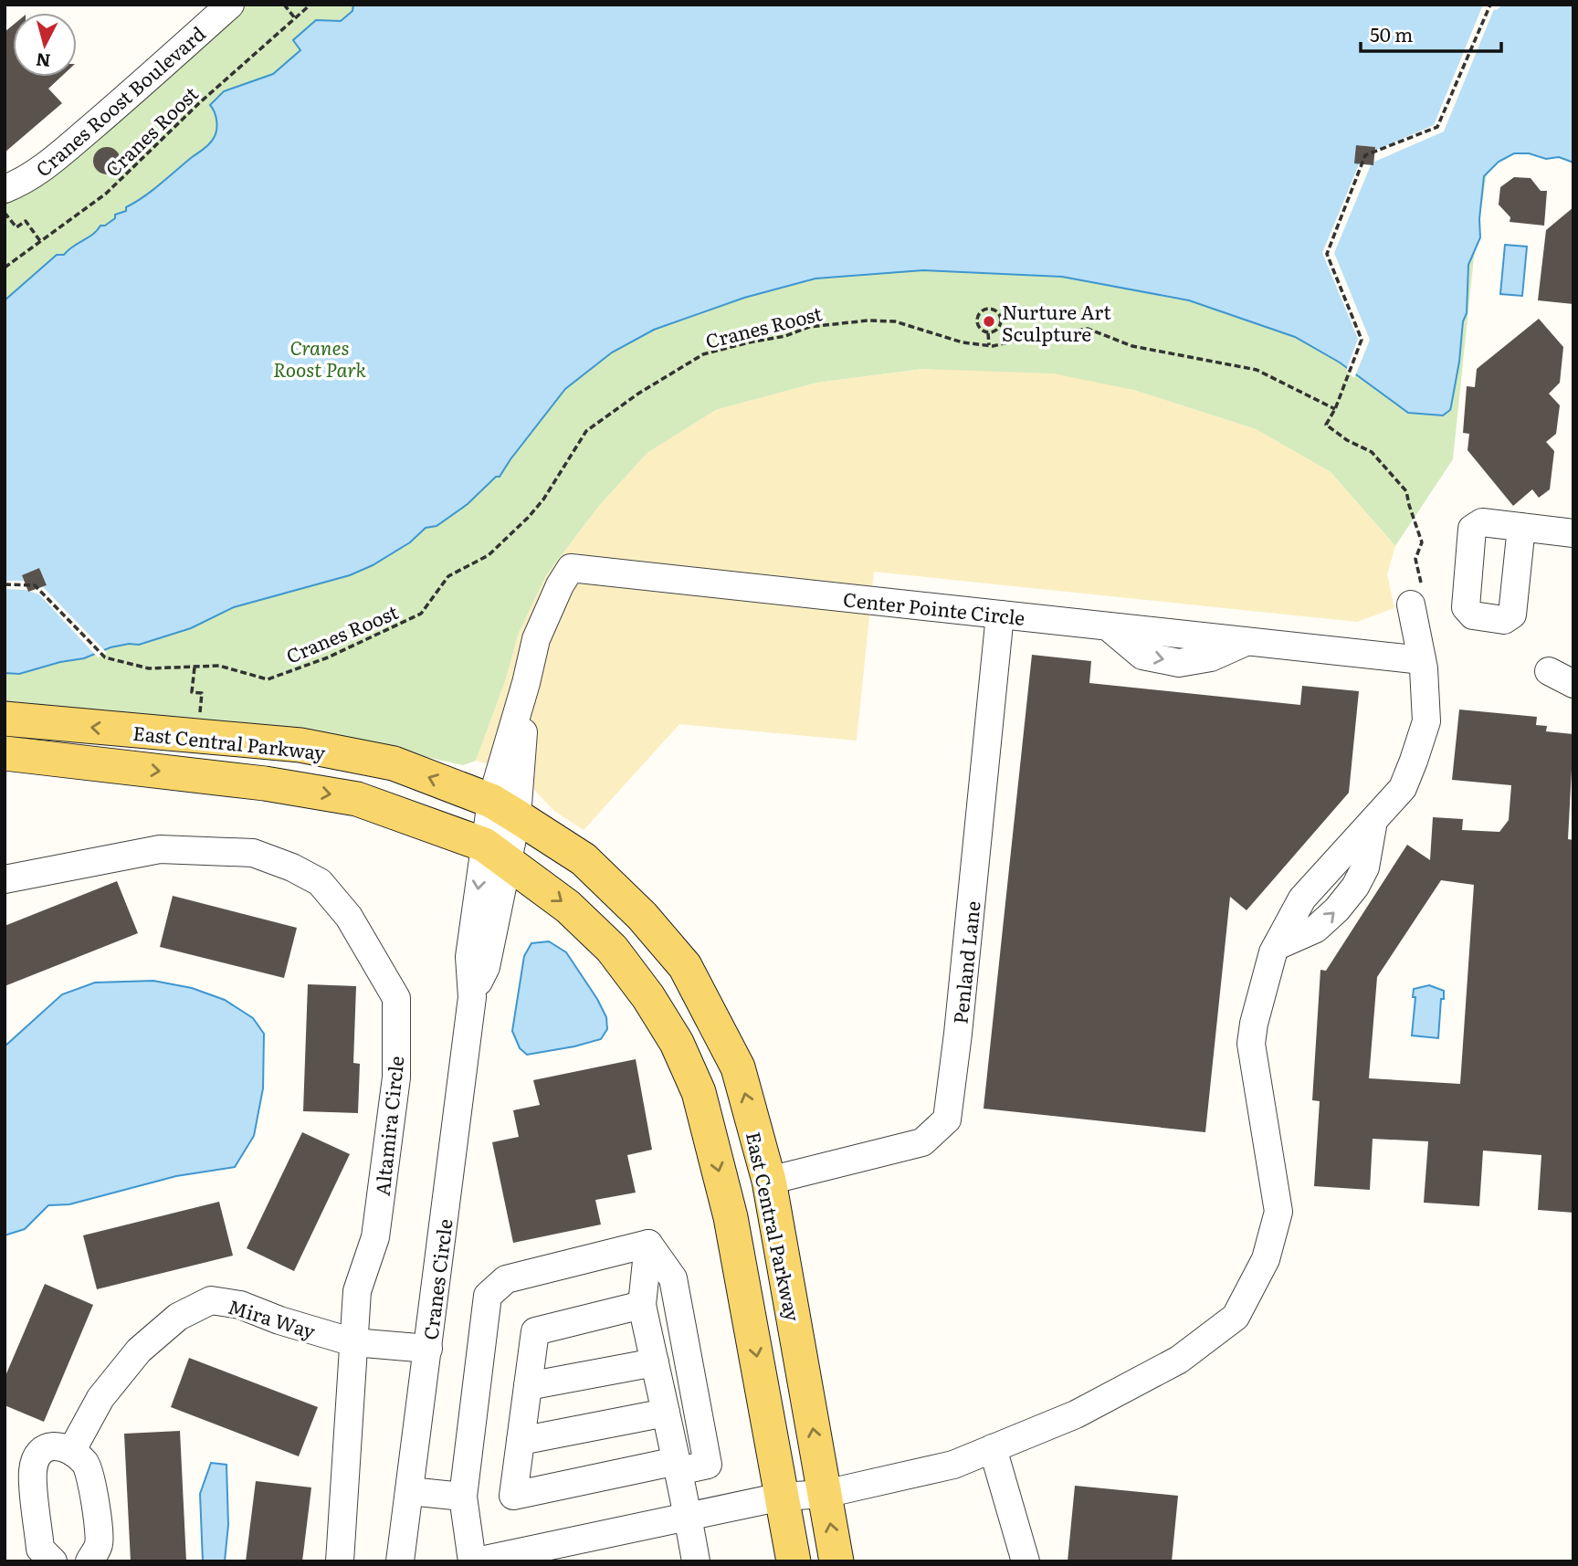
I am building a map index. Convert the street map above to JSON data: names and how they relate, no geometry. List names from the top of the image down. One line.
{"streets":{"main road":["East Central Parkway"],"street":["Cranes Roost Boulevard","Center Pointe Circle","Penland Lane","Altamira Circle","Cranes Circle","Mira Way"],"path":["Cranes Roost"]},"crossings":[["Center Pointe Circle","East Central Parkway"],["Center Pointe Circle","Penland Lane"],["Center Pointe Circle","Cranes Circle"],["East Central Parkway","Penland Lane"],["East Central Parkway","Cranes Circle"],["Altamira Circle","Mira Way"],["Cranes Circle","Mira Way"]],"parks":["Cranes Roost Park"],"places":["Nurture Art Sculpture"],"scale_bar":"50 m","north":"bottom"}
